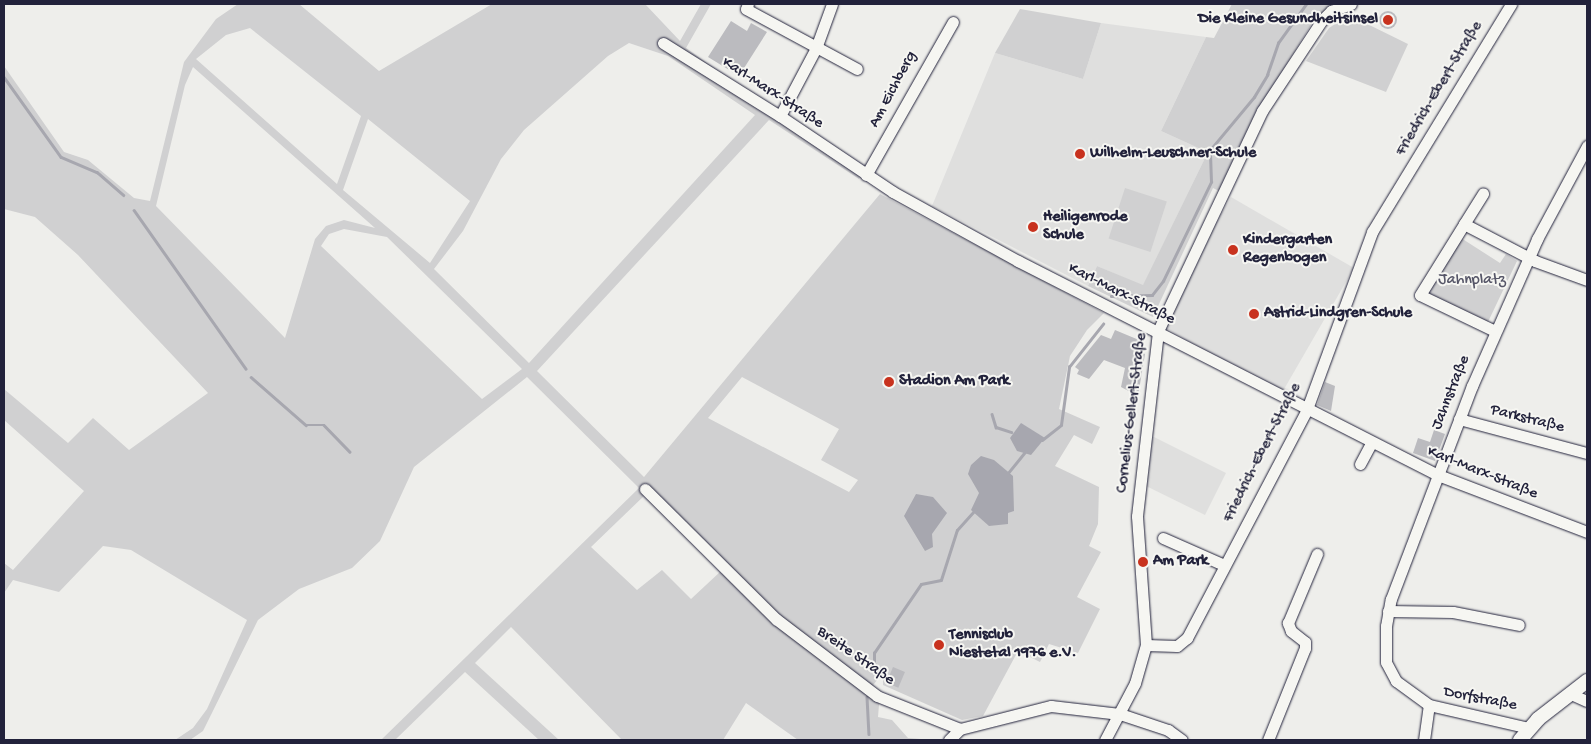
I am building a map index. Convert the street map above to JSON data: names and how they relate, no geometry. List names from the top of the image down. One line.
{"streets":{"street":["Friedrich-Ebert-Straße","Am Eichberg","Karl-Marx-Straße","Jahnstraße","Cornelius-Gellert-Straße","Parkstraße","Breite Straße","Dorfstraße"]},"crossings":[["Friedrich-Ebert-Straße","Karl-Marx-Straße"],["Friedrich-Ebert-Straße","Cornelius-Gellert-Straße"],["Am Eichberg","Karl-Marx-Straße"],["Karl-Marx-Straße","Jahnstraße"],["Karl-Marx-Straße","Cornelius-Gellert-Straße"],["Jahnstraße","Parkstraße"],["Jahnstraße","Dorfstraße"]],"parks":["Jahnplatz"],"places":["Die Kleine Gesundheitsinsel","Wilhelm-Leuschner-Schule","Heiligenrode Schule","Kindergarten Regenbogen","Astrid-Lindgren-Schule","Stadion Am Park","Am Park","Tennisclub Niestetal 1976 e.V."]}
